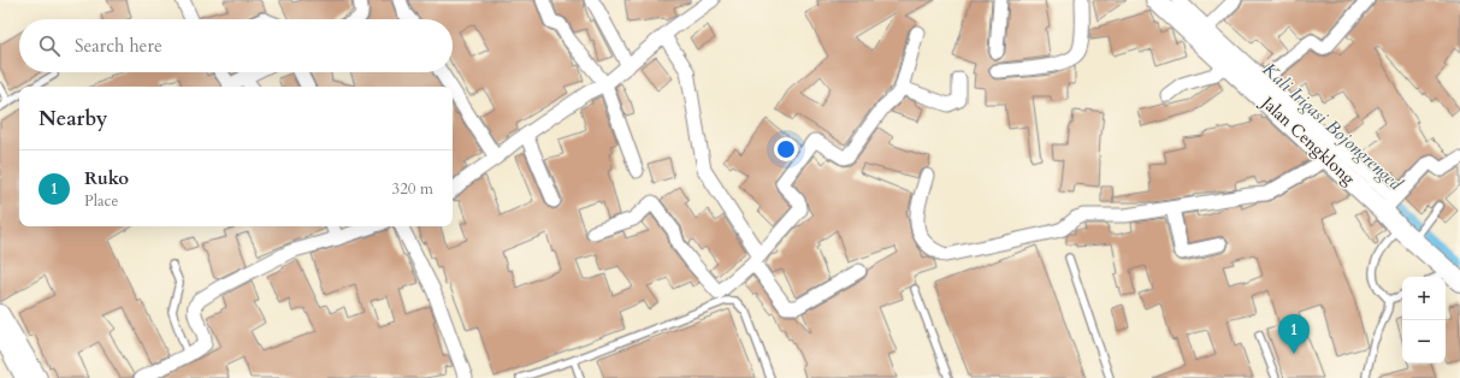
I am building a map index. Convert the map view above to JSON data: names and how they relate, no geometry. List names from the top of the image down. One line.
{"streets":{"main road":["Jalan Cengklong"]},"water":["Kali Irigasi Bojongrenged"],"page":{"search":"Search here","heading":"Nearby","list":[{"mark":"1","name":"Ruko","note":"Place","value":"320 m"}],"map_buttons":["+","−"],"pins":"1"}}
